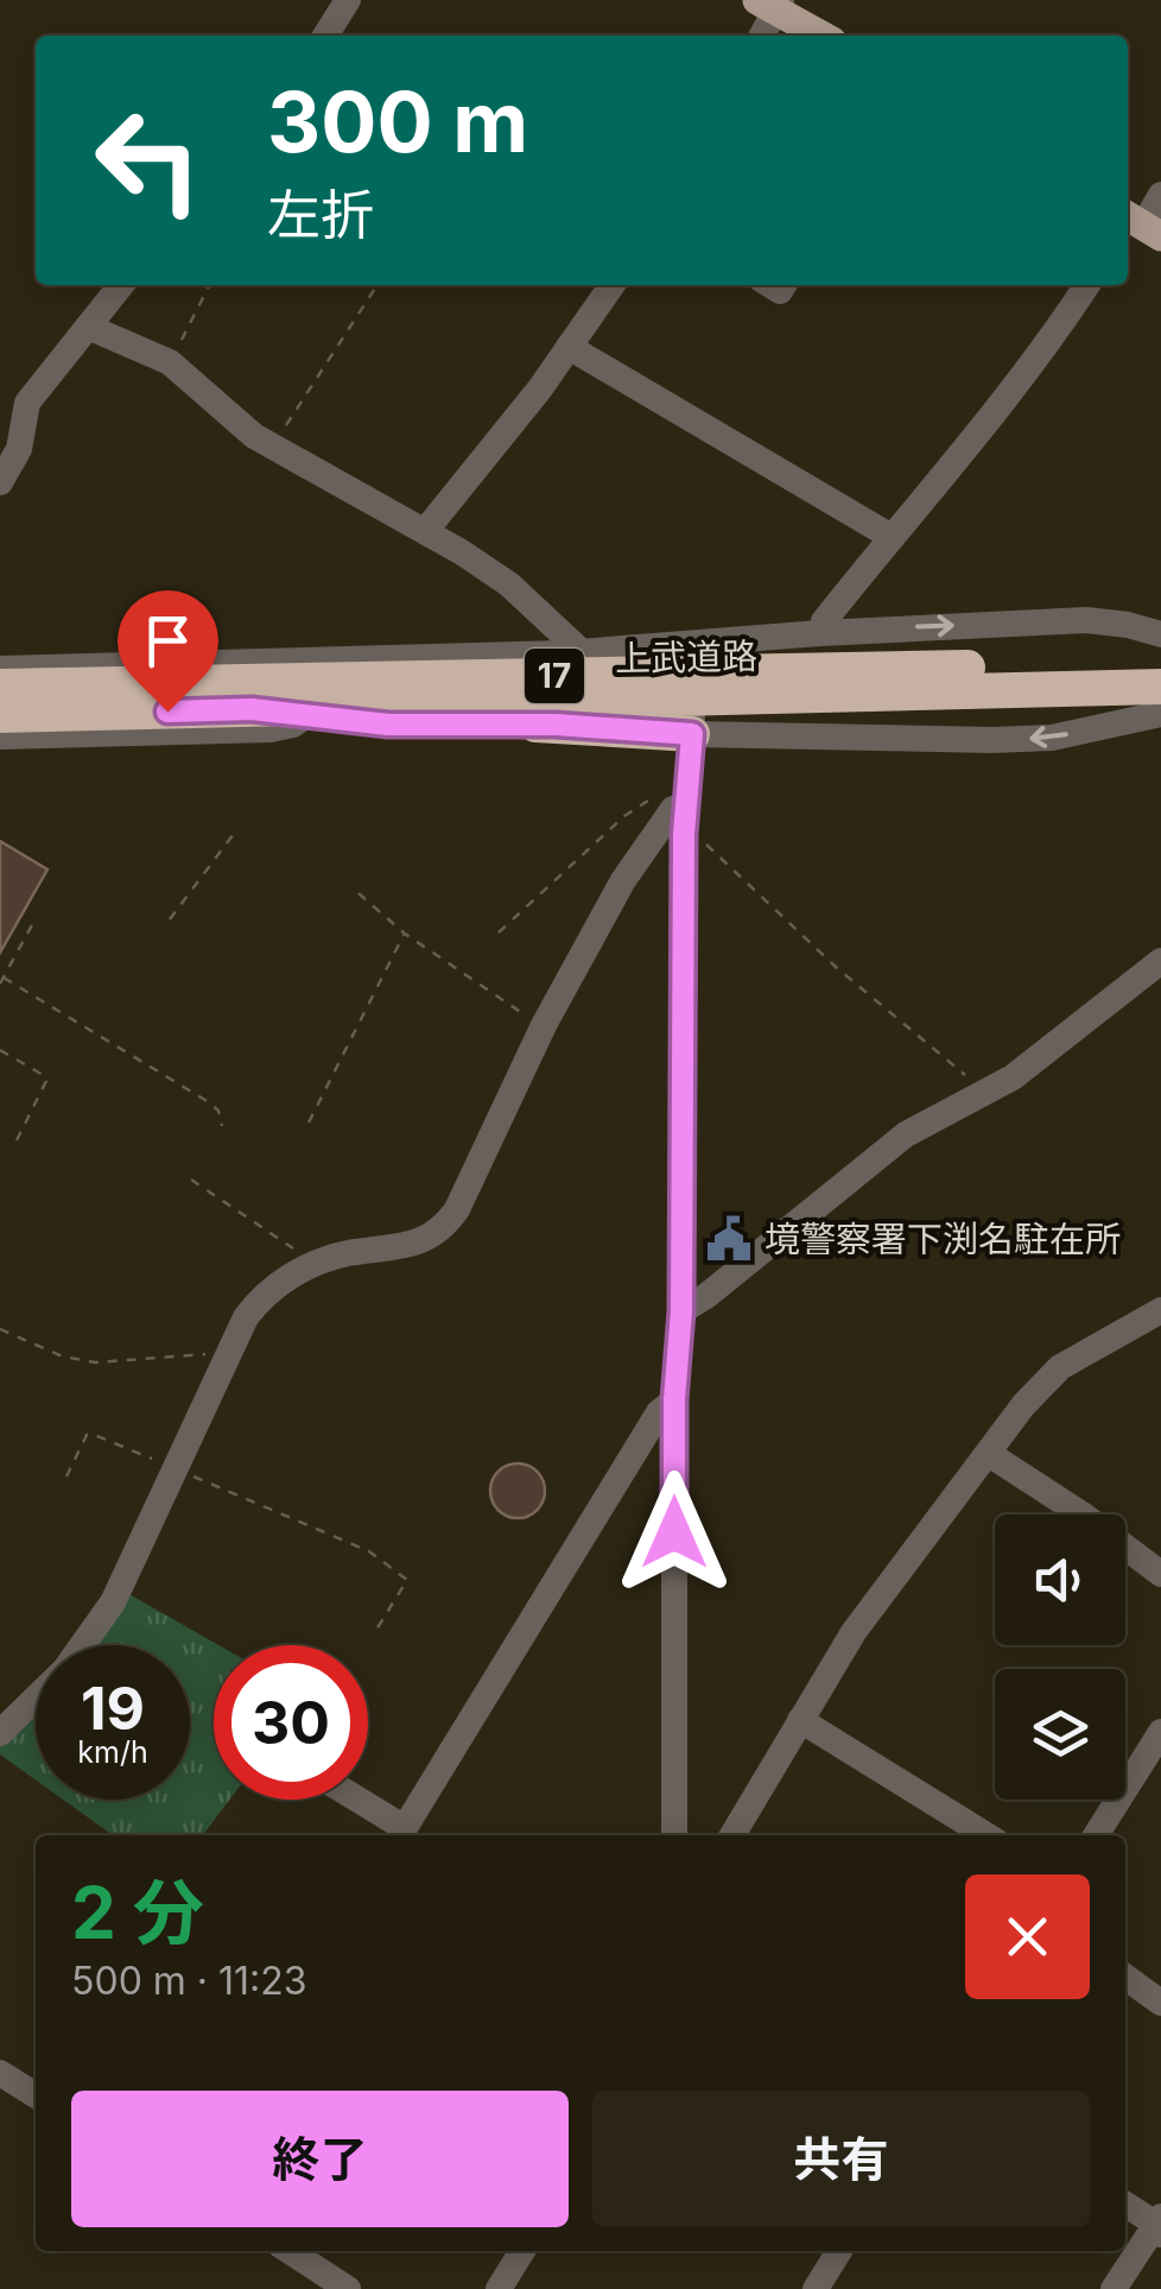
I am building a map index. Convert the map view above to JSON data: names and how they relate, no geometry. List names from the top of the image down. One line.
{"streets":{"highway":["上武道路","17"]},"places":{"public building":["境警察署下渕名駐在所"]},"page":{"turn":["300 m","左折"],"speed":"19 km/h","limit":"30","heading":["2 分","500 m · 11:23"],"buttons":["終了","共有"]}}
